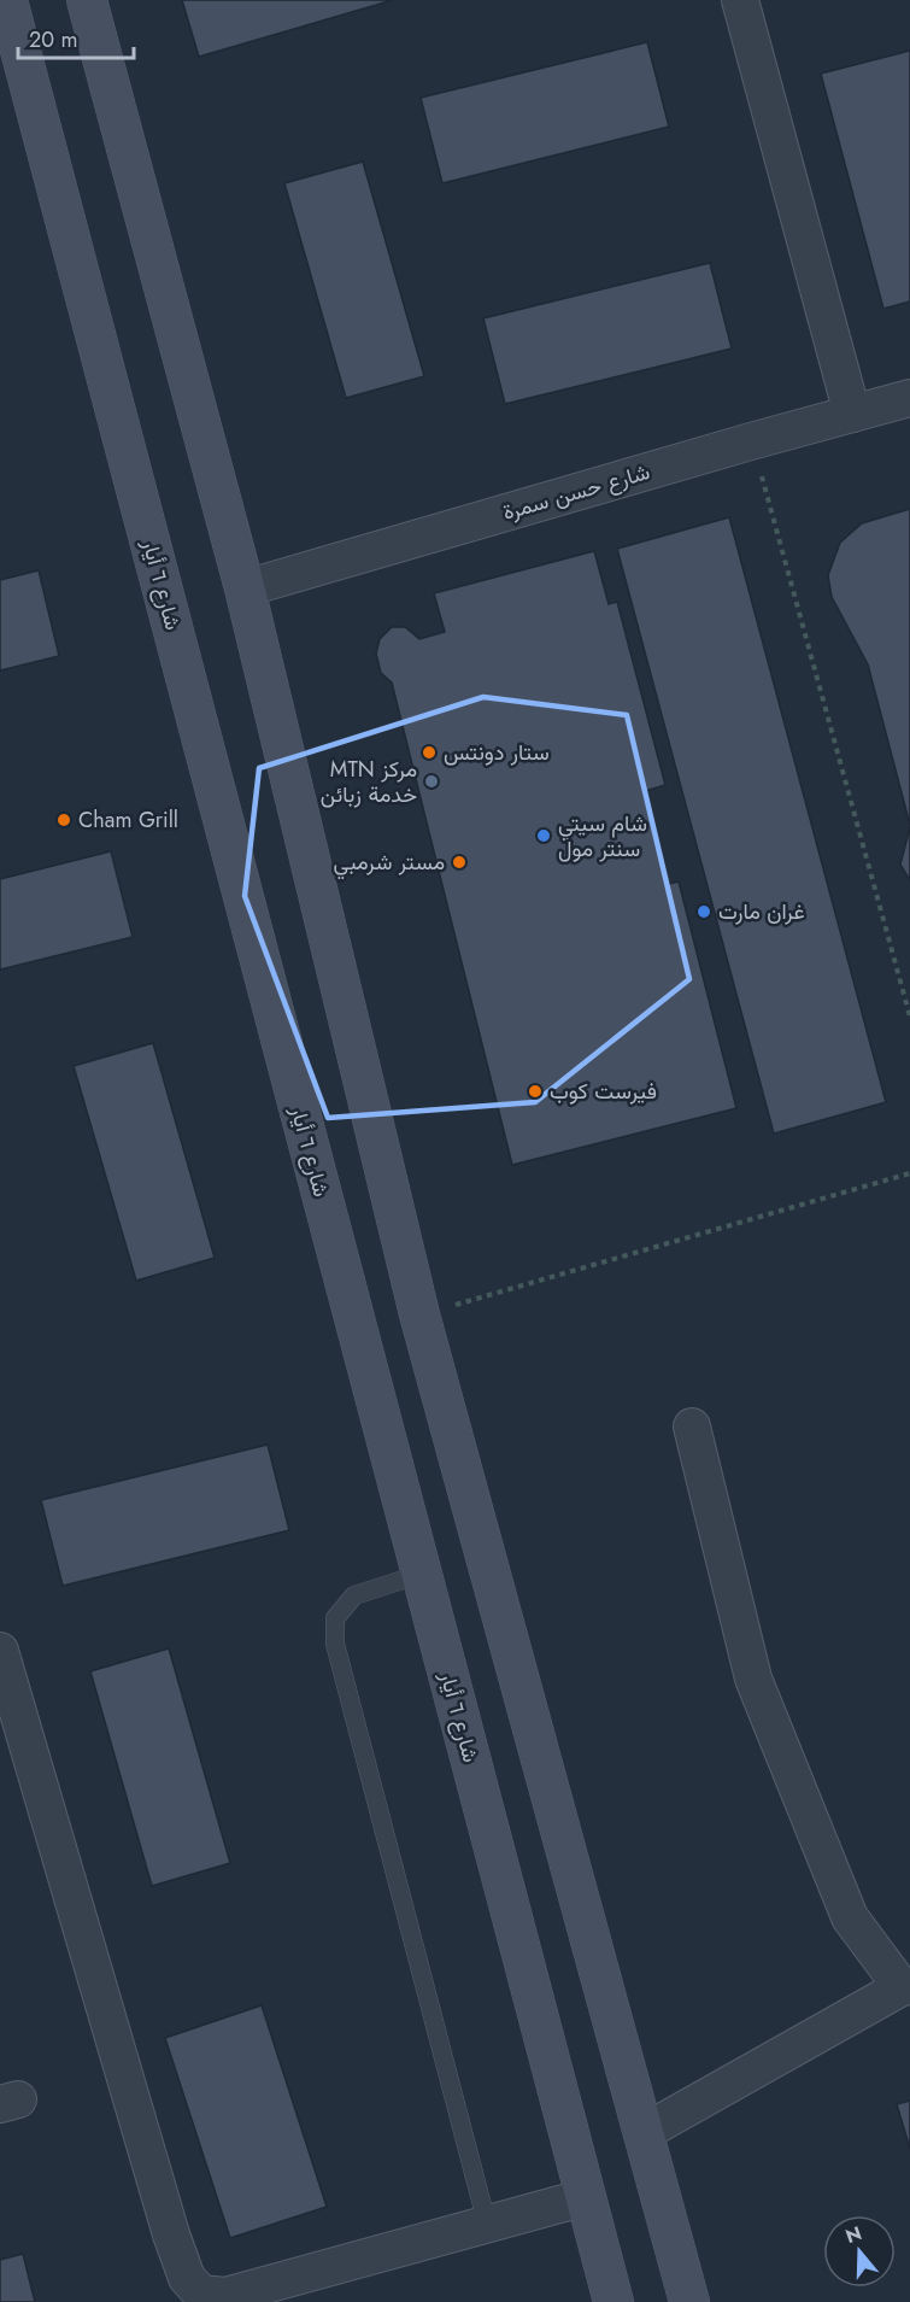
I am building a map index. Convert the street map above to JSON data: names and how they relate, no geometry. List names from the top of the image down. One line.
{"streets":{"main road":["شارع ٦ أيار"],"street":["شارع حسن سمرة"]},"places":["ستار دونتس","MTN مركز خدمة زبائن","Cham Grill","شام سيتي سنتر مول","مستر شرمبي","غران مارت","فيرست كوب"],"scale_bar":"20 m","north":"top"}
